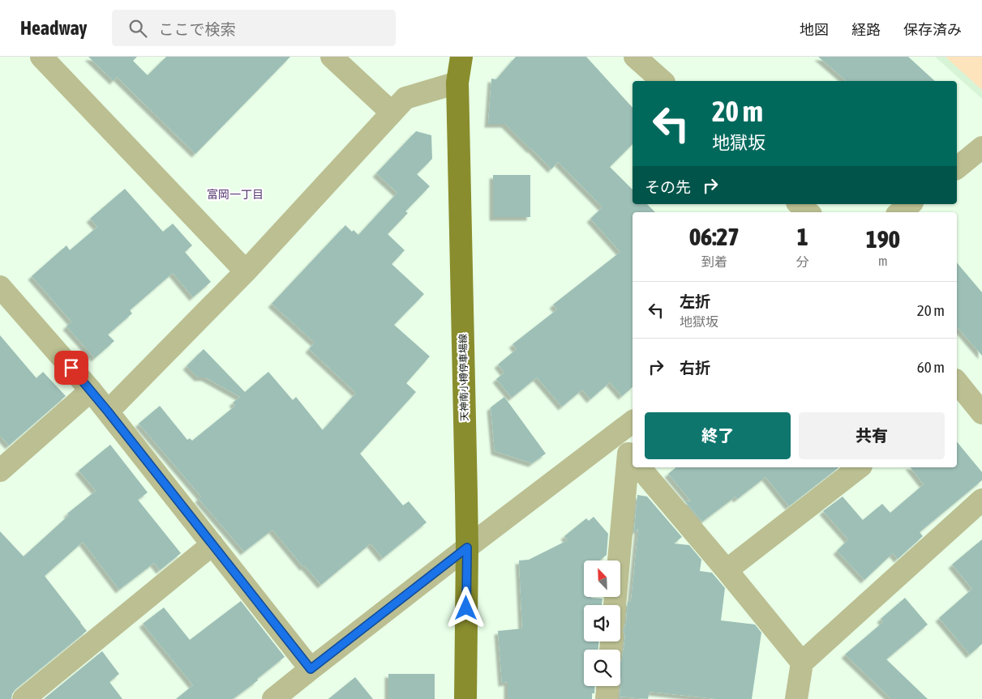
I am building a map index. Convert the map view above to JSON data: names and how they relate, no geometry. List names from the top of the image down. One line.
{"streets":{"main road":["天神南小樽停車場線"]},"districts":["富岡一丁目"],"north":"top left","page":{"header":"Headway","search":"ここで検索","nav":["地図","経路","保存済み"],"turn":["20 m","地獄坂"],"then":"その先","eta":["06:27","到着","1","分","190","m"],"list":[{"name":"左折","note":"地獄坂","value":"20 m"},{"name":"右折","value":"60 m"}],"buttons":["終了","共有"]}}
